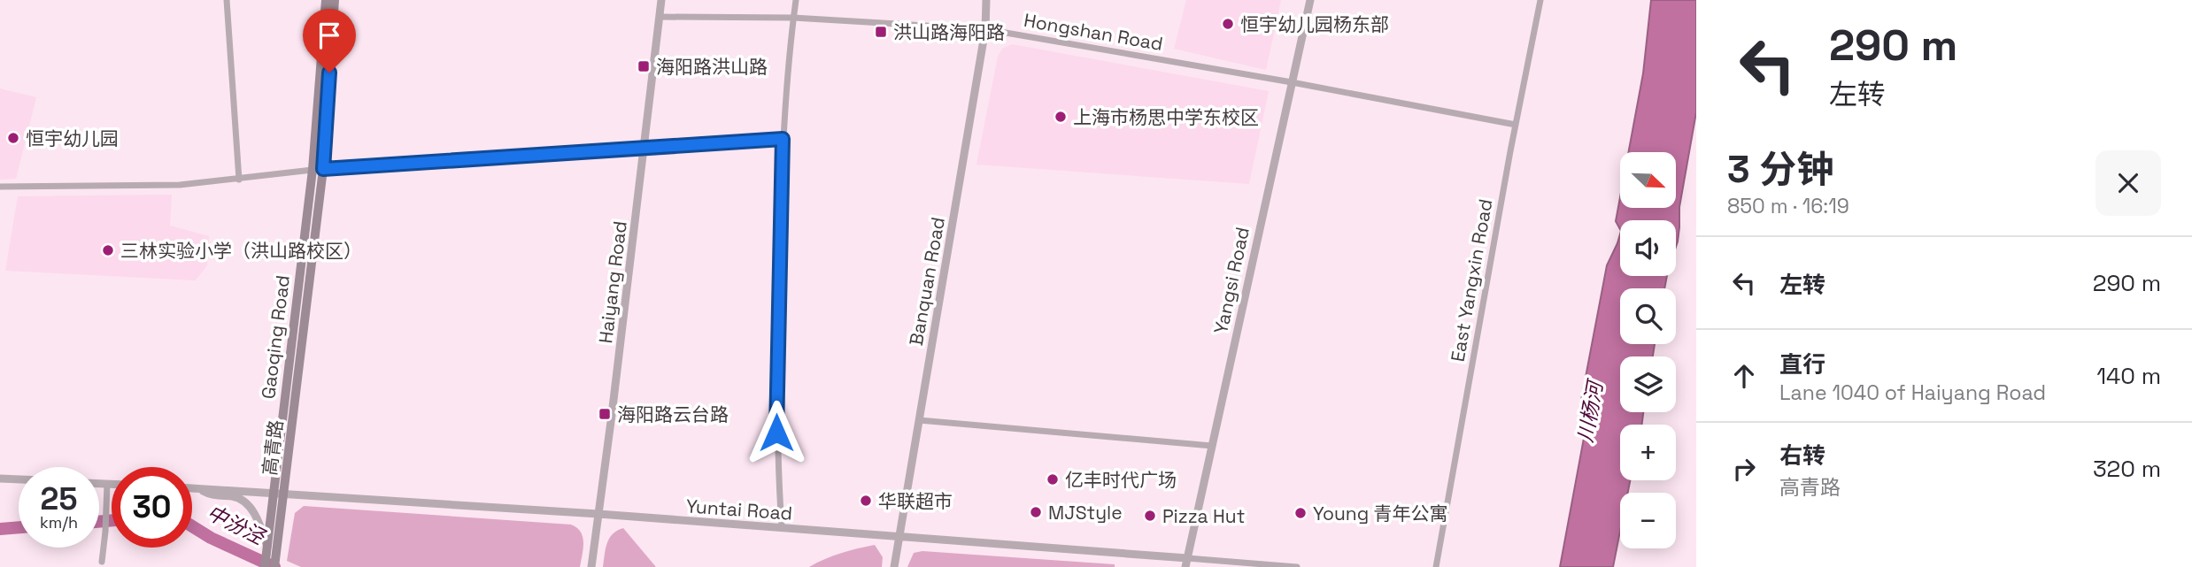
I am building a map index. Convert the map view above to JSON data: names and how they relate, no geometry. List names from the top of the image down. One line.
{"streets":{"main road":["Gaoqing Road","高青路"],"street":["Hongshan Road","Yangsi Road","East Yangxin Road","Banquan Road","Haiyang Road","Yuntai Road"]},"crossings":[["Hongshan Road","Yangsi Road"],["Hongshan Road","East Yangxin Road"],["Hongshan Road","Banquan Road"],["Hongshan Road","Haiyang Road"],["Yangsi Road","Yuntai Road"],["Banquan Road","Yuntai Road"],["Haiyang Road","Yuntai Road"],["Gaoqing Road","高青路"],["Gaoqing Road","Yuntai Road"],["高青路","Yuntai Road"]],"water":["川杨河","中汾泾"],"places":{"other":["恒宇幼儿园杨东部","上海市杨思中学东校区","恒宇幼儿园","三林实验小学（洪山路校区）","亿丰时代广场","华联超市","MJStyle","Young 青年公寓","Pizza Hut"],"transit":["洪山路海阳路","海阳路洪山路","海阳路云台路"]},"north":"bottom right","page":{"turn":["290 m","左转"],"heading":["3 分钟","850 m · 16:19"],"map_buttons":["+","−"],"list":[{"name":"左转","value":"290 m"},{"name":"直行","note":"Lane 1040 of Haiyang Road","value":"140 m"},{"name":"右转","note":"高青路","value":"320 m"}],"speed":"25 km/h","limit":"30"}}
